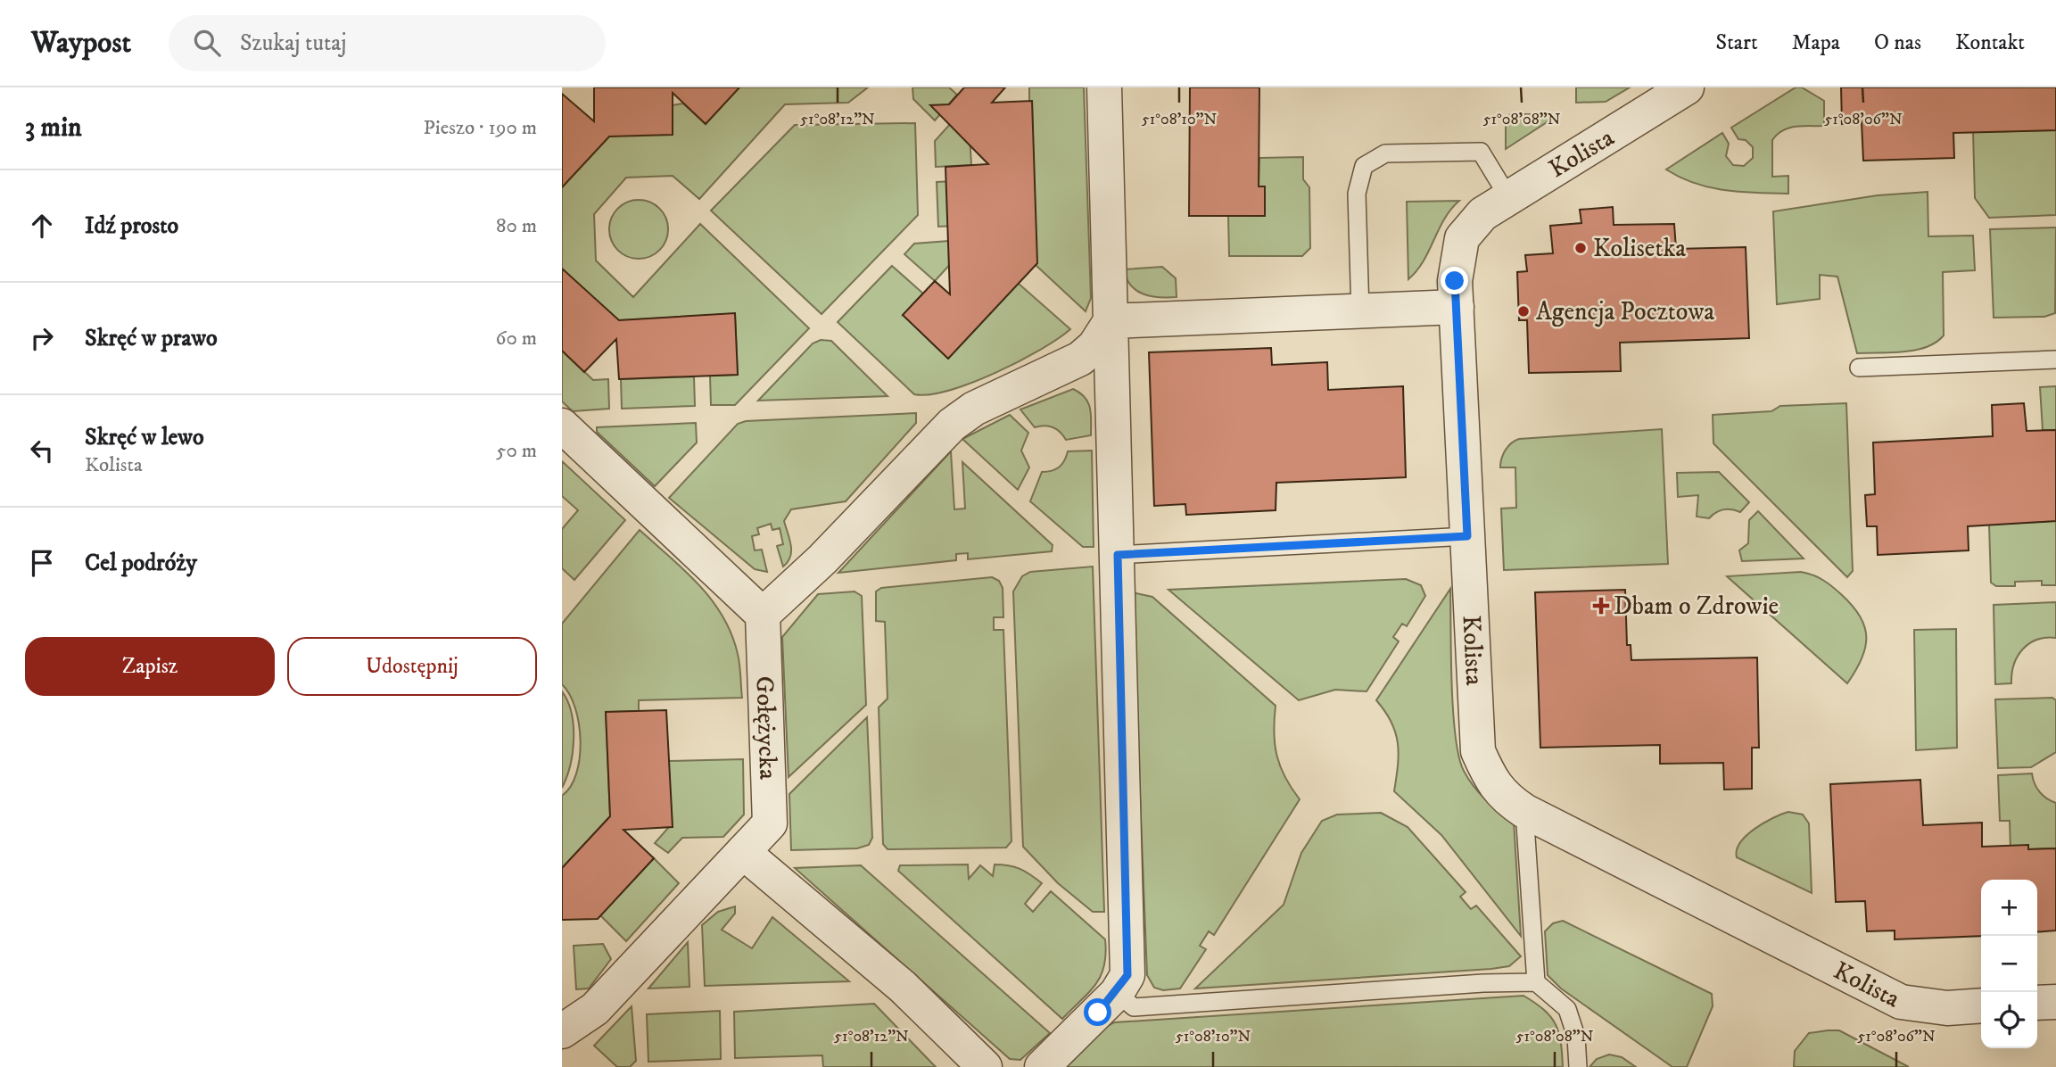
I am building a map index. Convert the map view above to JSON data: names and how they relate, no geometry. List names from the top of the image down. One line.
{"streets":{"street":["Kolista","Gołężycka"]},"places":{"other":["Kolisetka","Agencja Pocztowa"],"health":["Dbam o Zdrowie"]},"page":{"header":"Waypost","search":"Szukaj tutaj","nav":["Start","Mapa","O nas","Kontakt"],"heading":["3 min","Pieszo · 190 m"],"list":[["Idź prosto","80 m"],["Skręć w prawo","60 m"],["Skręć w lewo","Kolista","50 m"],"Cel podróży"],"buttons":["Zapisz","Udostępnij"],"map_buttons":["+","−"]},"coordinates":["51°08'12\"N","51°08'10\"N","51°08'08\"N","51°08'06\"N"]}
